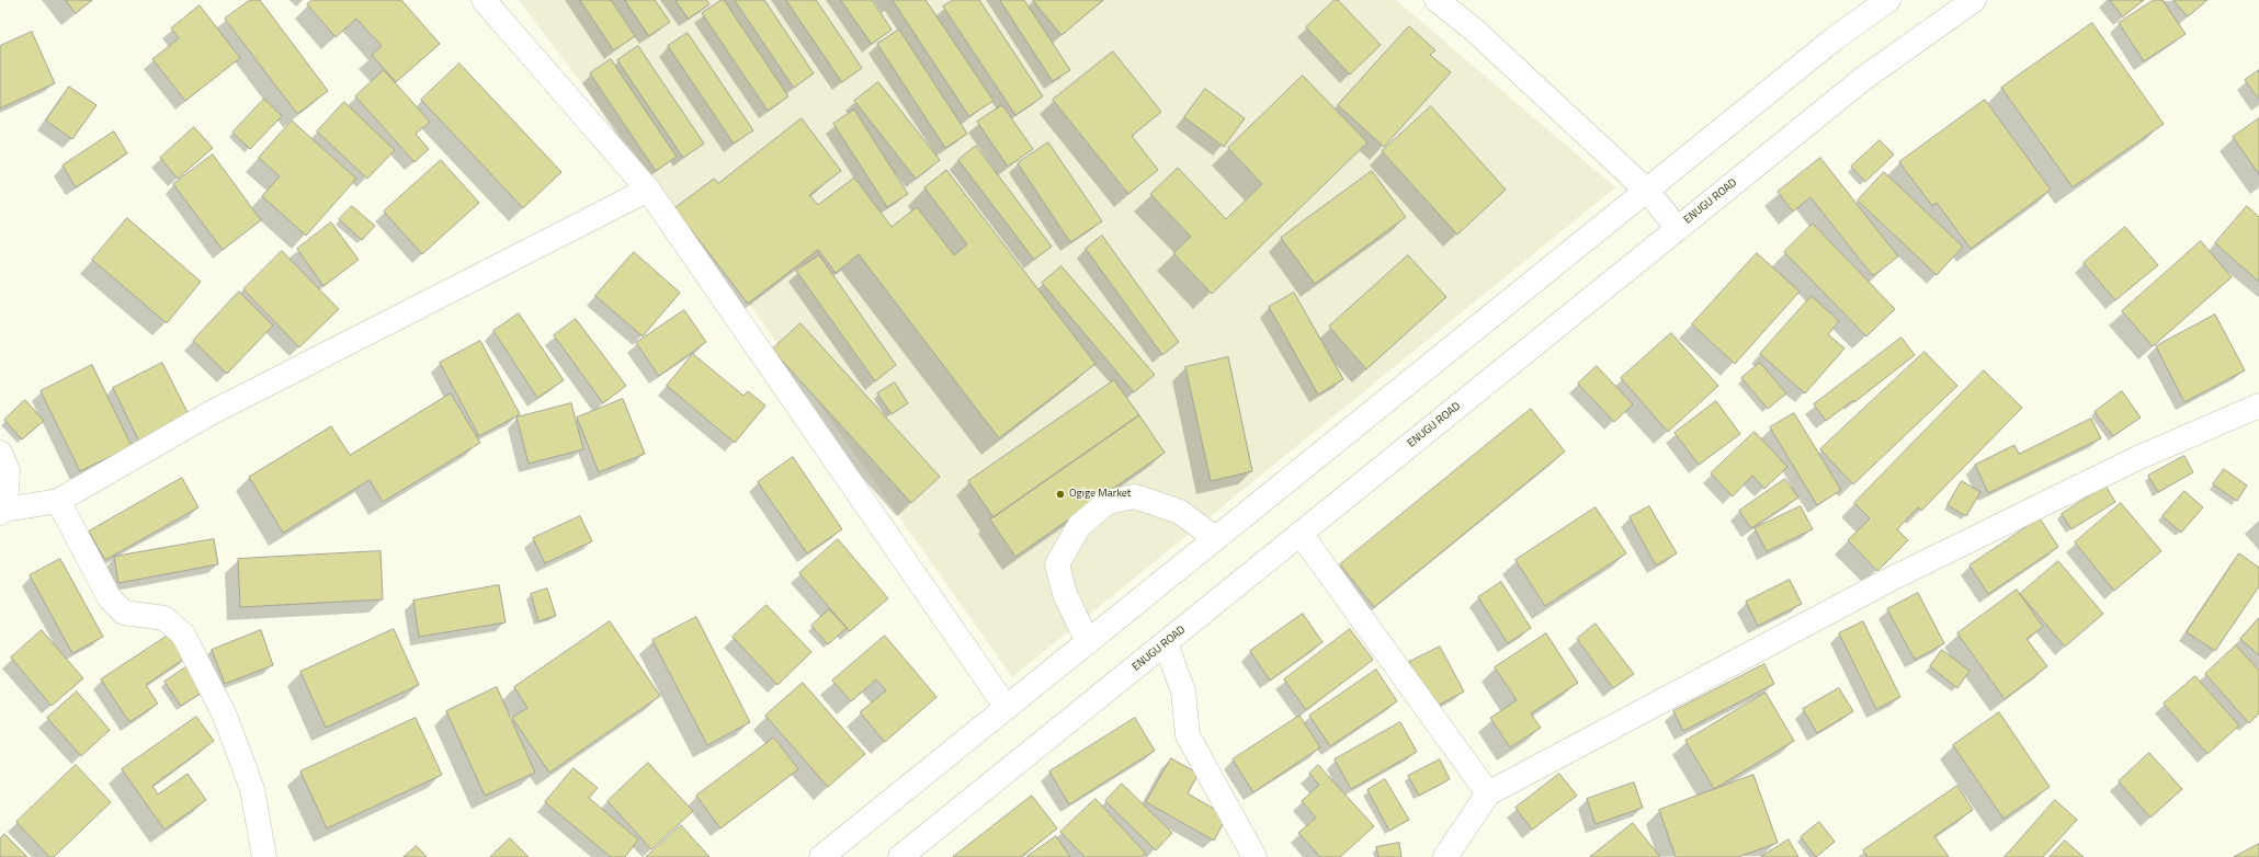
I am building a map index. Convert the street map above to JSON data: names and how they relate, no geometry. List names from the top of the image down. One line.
{"streets":{"street":["ENUGU ROAD"]},"places":["Ogige Market"]}
